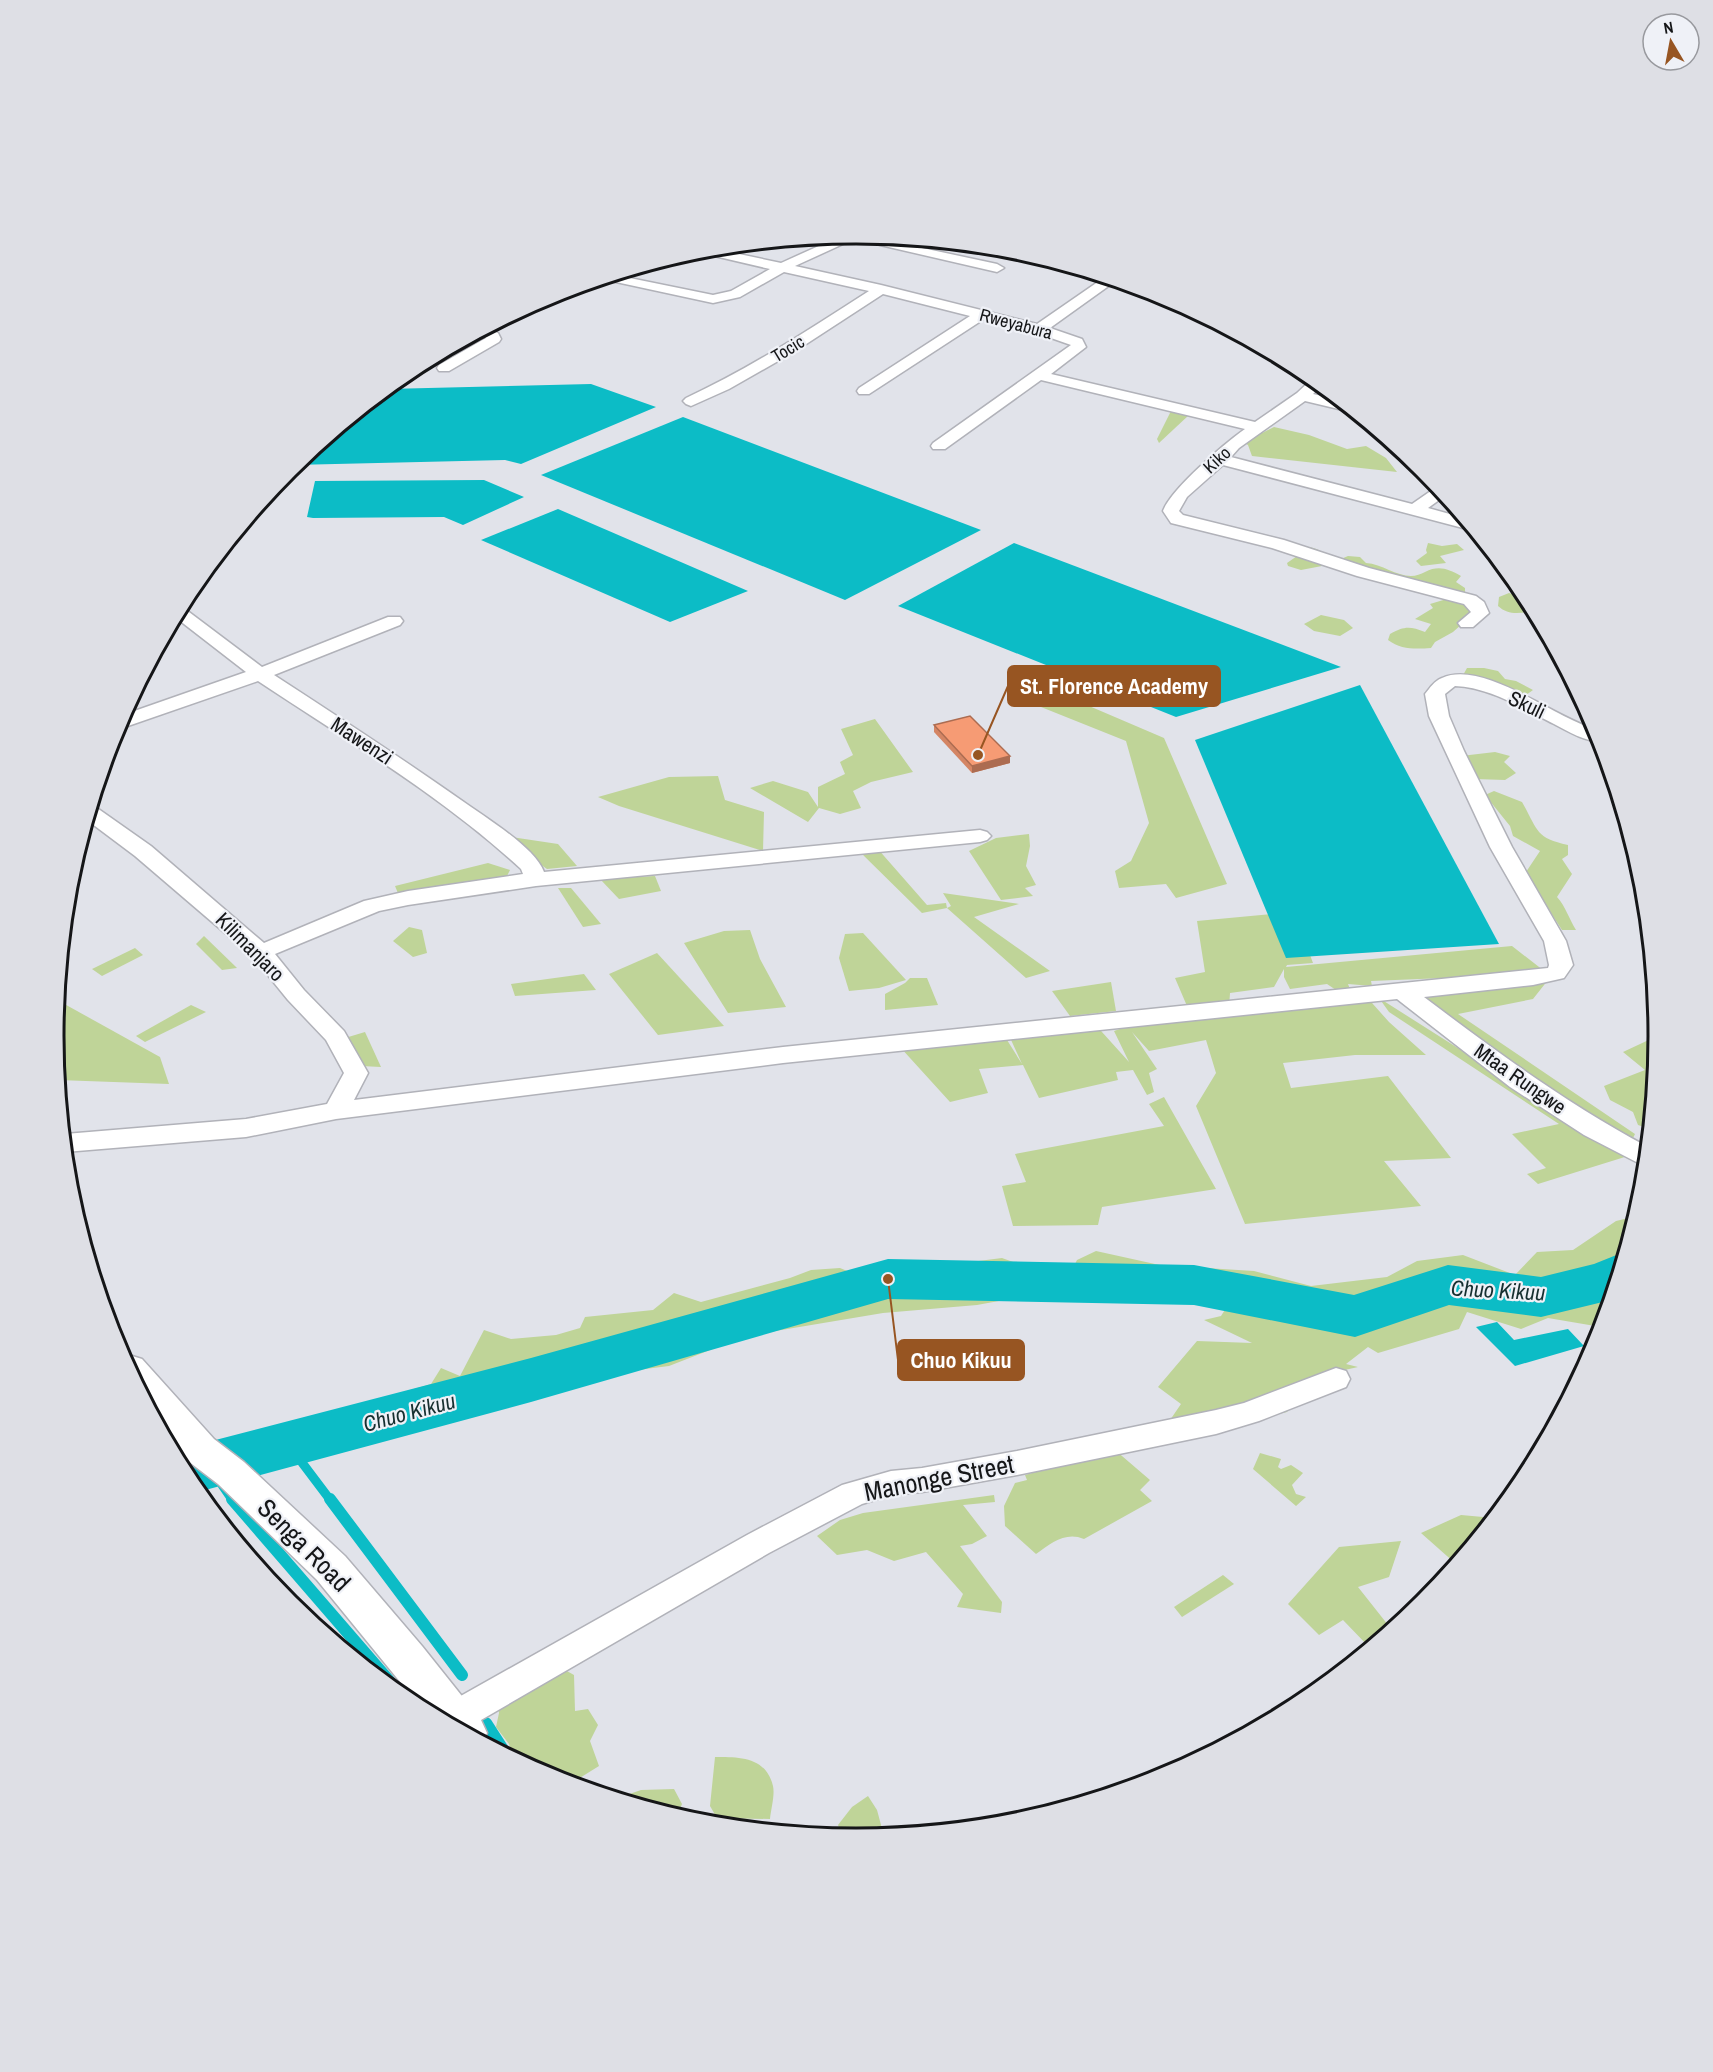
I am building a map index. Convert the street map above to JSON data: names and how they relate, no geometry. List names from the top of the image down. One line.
{"streets":{"street":["Rweyabura","Tocic","Kiko","Skuli","Mawenzi","Kilimanjaro","Mtaa Rungwe","Manonge Street","Senga Road"]},"crossings":[["Rweyabura","Tocic"],["Skuli","Mtaa Rungwe"]],"water":["Chuo Kikuu"],"places":["St. Florence Academy","Chuo Kikuu"],"north":"top"}
